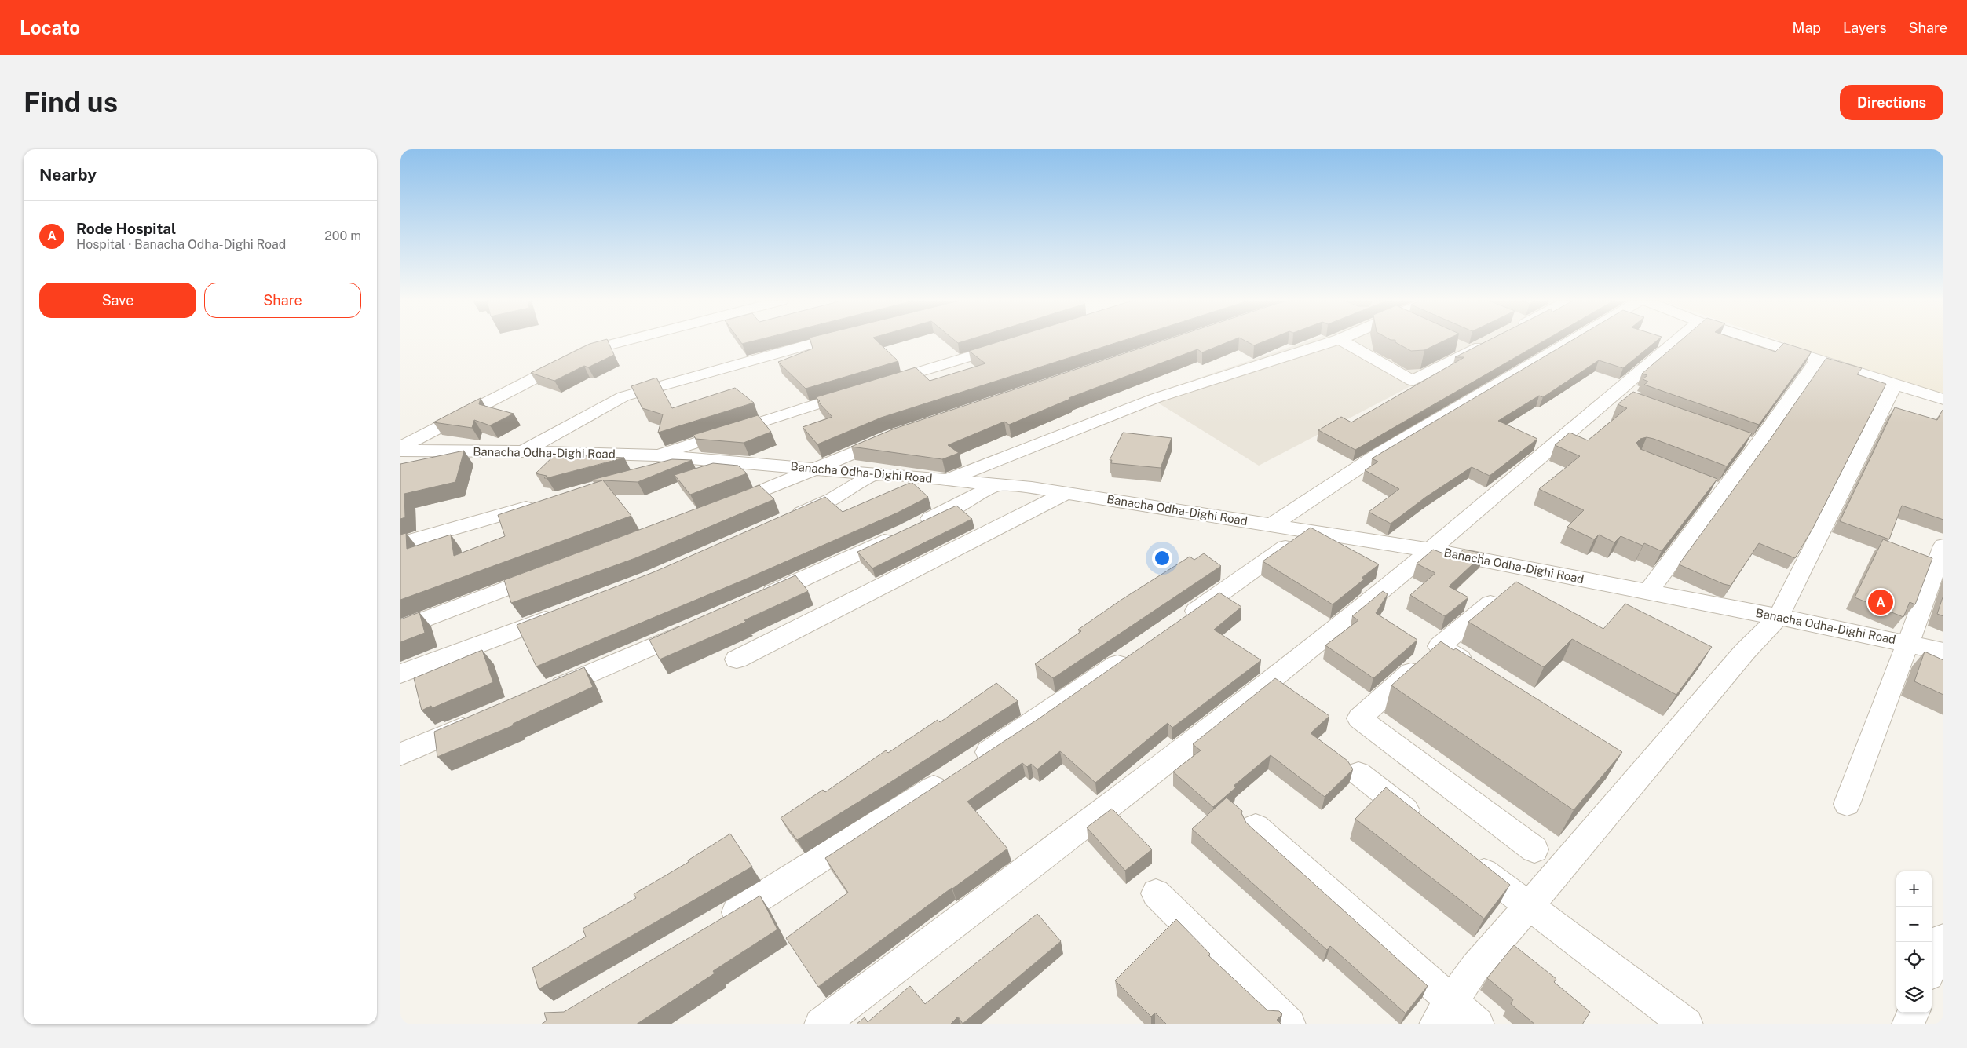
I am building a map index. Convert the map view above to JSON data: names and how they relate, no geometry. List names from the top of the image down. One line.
{"streets":{"street":["Banacha Odha-Dighi Road"]},"page":{"header":"Locato","nav":["Map","Layers","Share"],"buttons":["Directions",["Save","Share"]],"title":"Find us","heading":"Nearby","list":[{"mark":"A","name":"Rode Hospital","note":"Hospital · Banacha Odha-Dighi Road","value":"200 m"}],"pins":"A","map_buttons":["+","−"]}}
